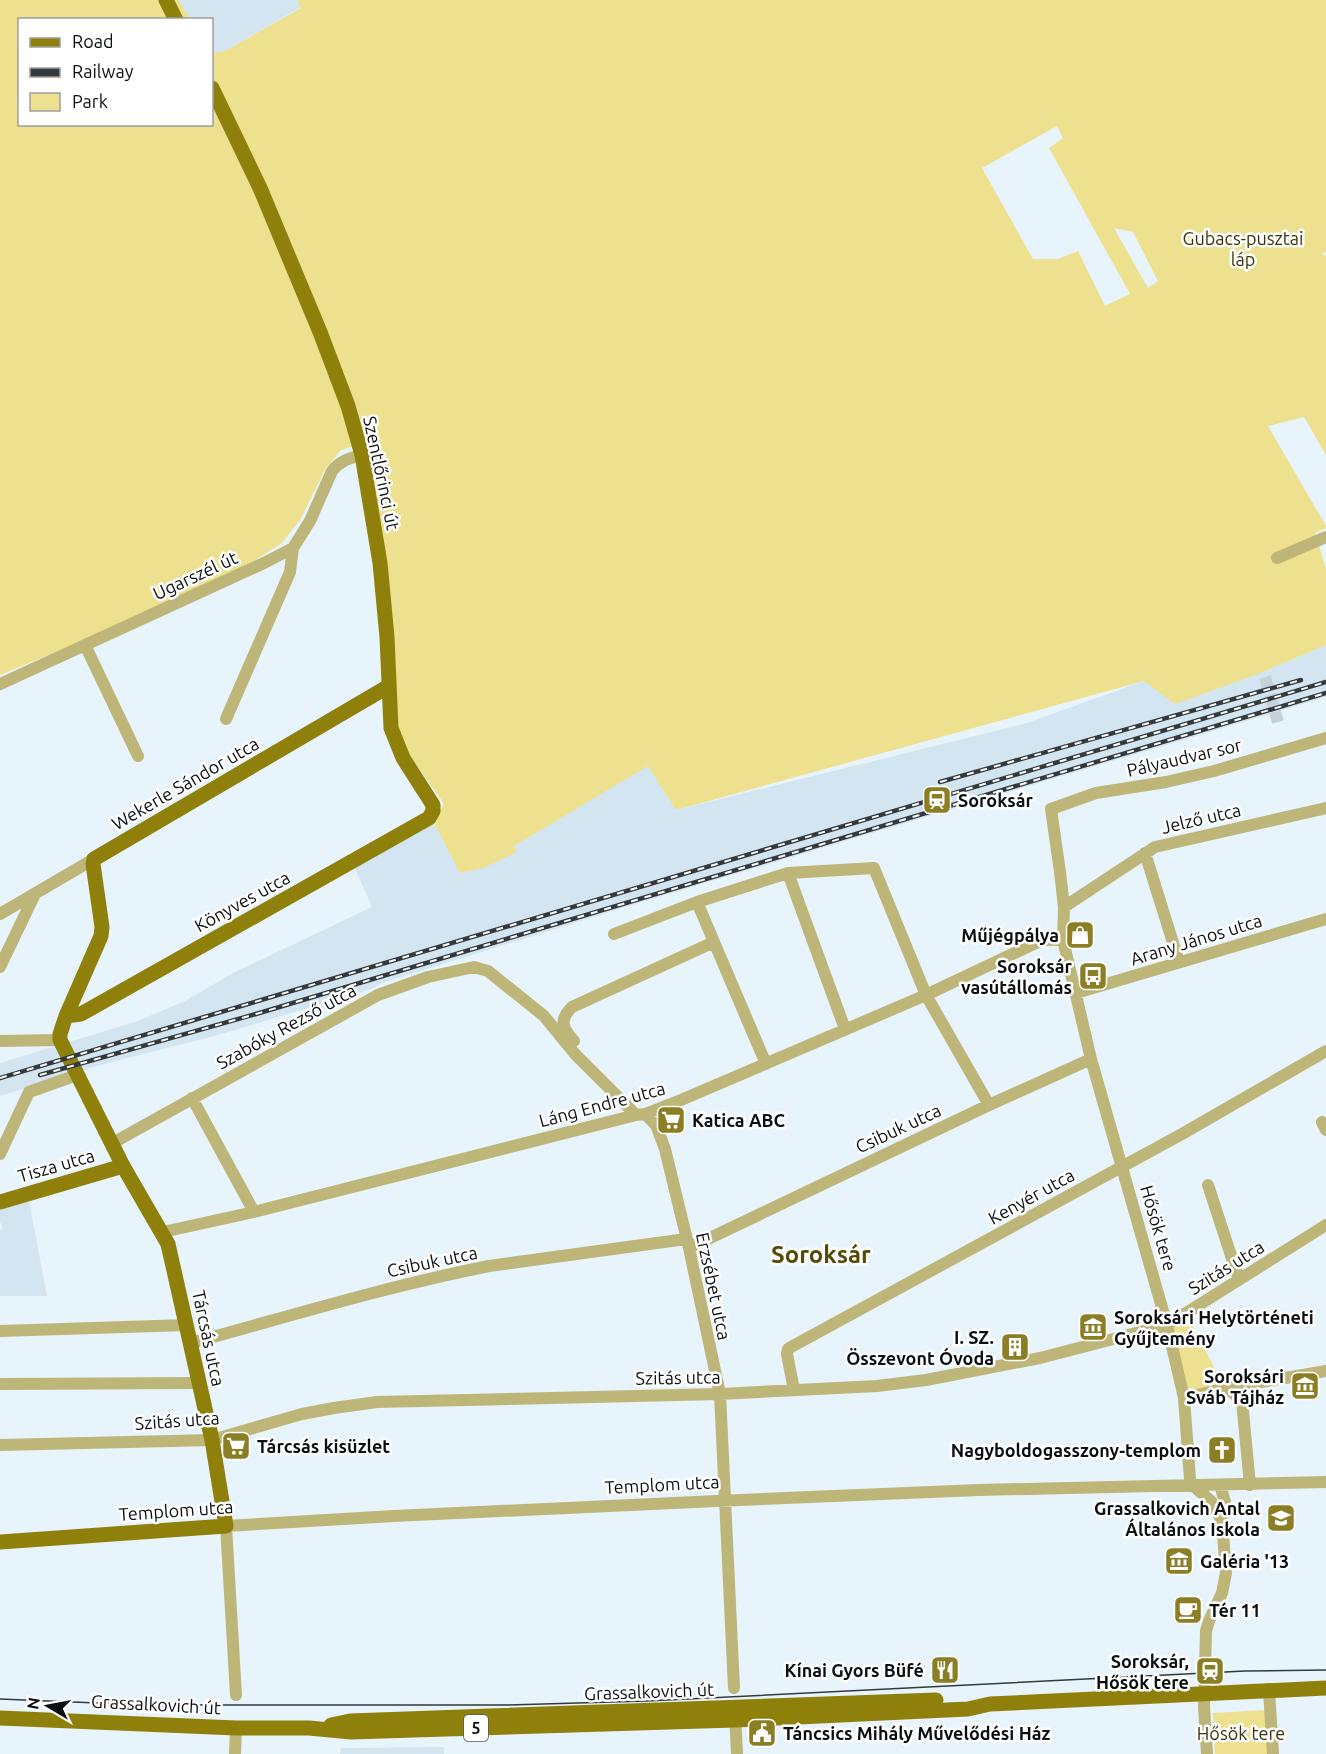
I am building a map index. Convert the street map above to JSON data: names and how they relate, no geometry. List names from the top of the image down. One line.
{"streets":{"main road":["Szentlőrinci út","Wekerle Sándor utca","Könyves utca","Tisza utca","Tárcsás utca","Templom utca","Grassalkovich út","5"],"street":["Ugarszél út","Pályaudvar sor","Jelző utca","Arany János utca","Szabóky Rezső utca","Láng Endre utca","Csibuk utca","Kenyér utca","Hősök tere","Szitás utca","Erzsébet utca"]},"crossings":[["Szentlőrinci út","Wekerle Sándor utca"],["Szentlőrinci út","Könyves utca"],["Pályaudvar sor","Hősök tere"],["Jelző utca","Hősök tere"],["Arany János utca","Hősök tere"],["Szabóky Rezső utca","Erzsébet utca"],["Szabóky Rezső utca","Tárcsás utca"],["Láng Endre utca","Hősök tere"],["Láng Endre utca","Erzsébet utca"],["Láng Endre utca","Tárcsás utca"],["Csibuk utca","Hősök tere"],["Csibuk utca","Erzsébet utca"],["Csibuk utca","Tárcsás utca"],["Tisza utca","Tárcsás utca"],["Kenyér utca","Hősök tere"],["Kenyér utca","Szitás utca"],["Hősök tere","Szitás utca"],["Hősök tere","Templom utca"],["Szitás utca","Erzsébet utca"],["Szitás utca","Tárcsás utca"],["Erzsébet utca","Templom utca"],["Tárcsás utca","Templom utca"]],"districts":["Soroksár"],"parks":["Gubacs-pusztai láp","Hősök tere"],"places":{"station":["Soroksár","Soroksár, Hősök tere"],"shop":["Műjégpálya"],"bus stop":["Soroksár vasútállomás"],"supermarket":["Katica ABC","Tárcsás kisüzlet"],"museum":["Soroksári Helytörténeti Gyűjtemény","Soroksári Sváb Tájház","Galéria '13"],"building":["I. SZ. Összevont Óvoda"],"church":["Nagyboldogasszony-templom"],"school or university":["Grassalkovich Antal Általános Iskola"],"cafe":["Tér 11"],"restaurant":["Kínai Gyors Büfé"],"public building":["Táncsics Mihály Művelődési Ház"]},"legend":["Road","Railway","Park"],"north":"left"}
